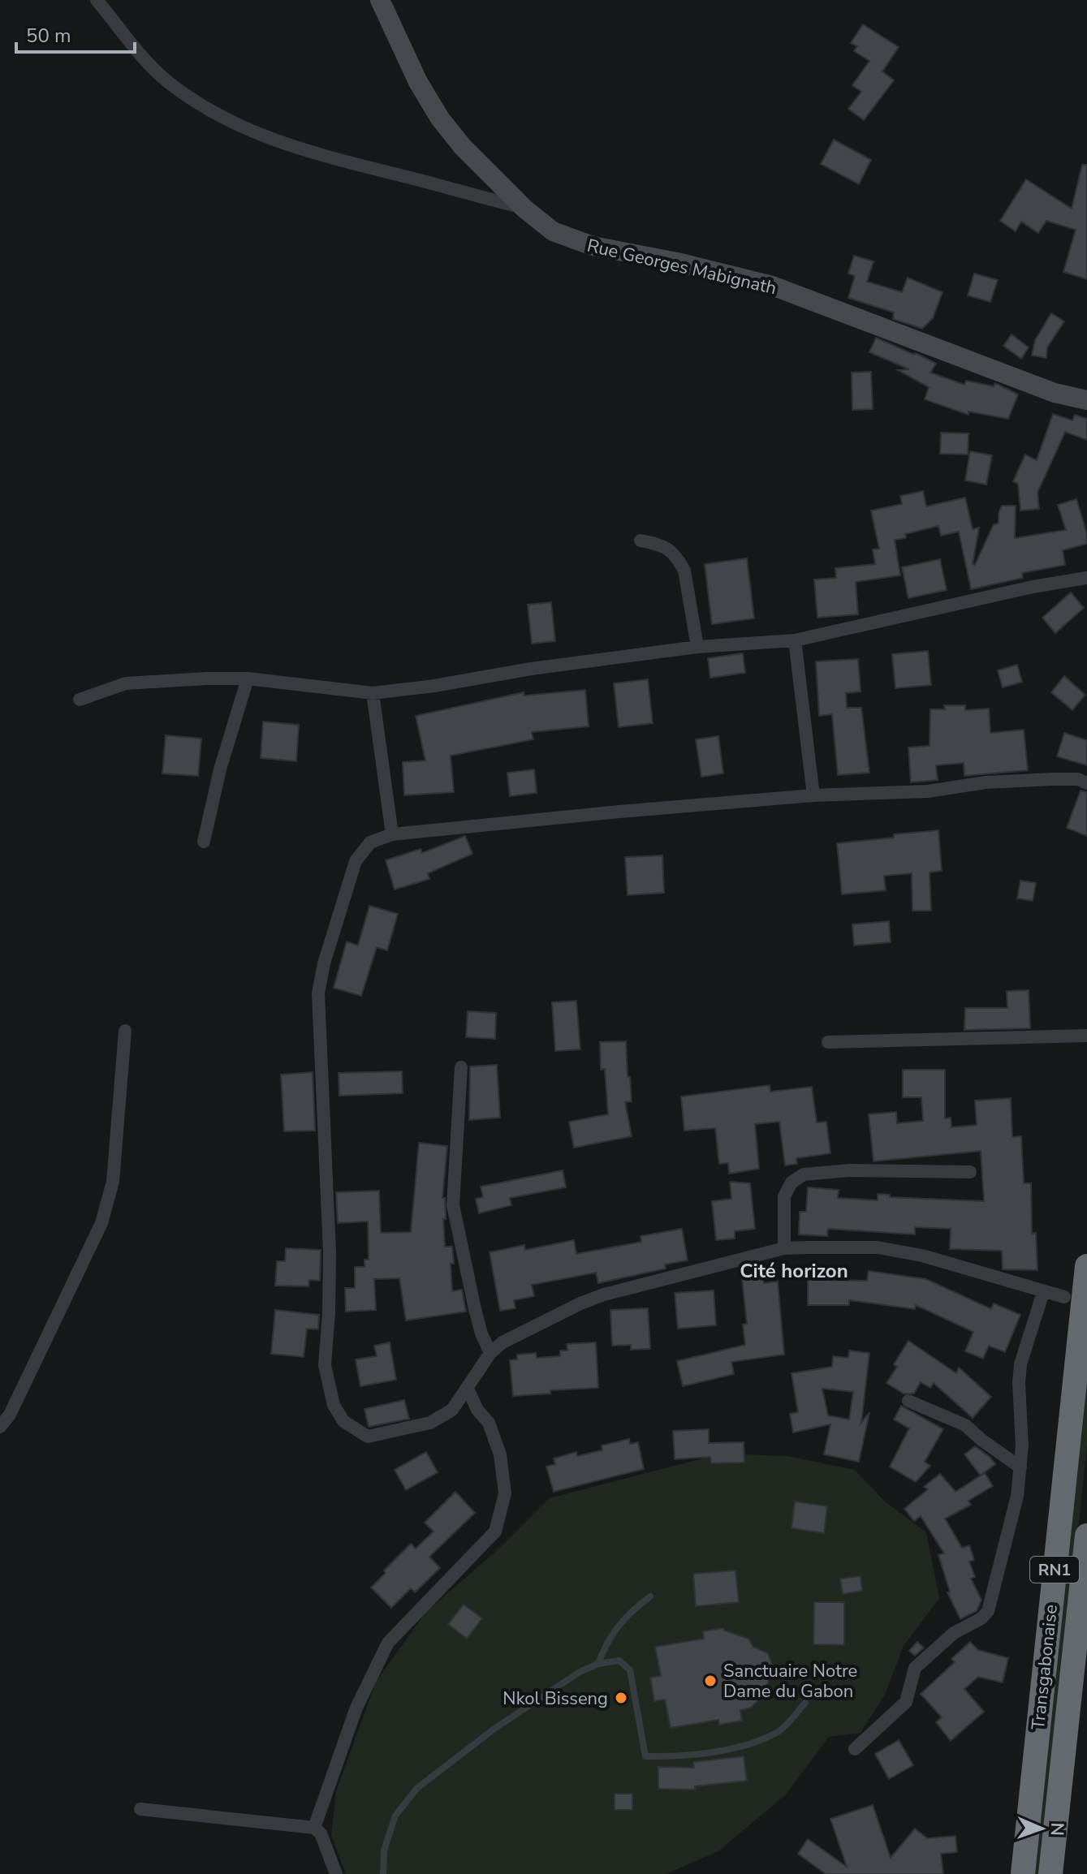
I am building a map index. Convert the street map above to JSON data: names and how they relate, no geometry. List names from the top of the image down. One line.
{"streets":{"highway":["RN1","Transgabonaise"],"main road":["Rue Georges Mabignath"]},"districts":["Cité horizon"],"places":["Sanctuaire Notre Dame du Gabon","Nkol Bisseng"],"scale_bar":"50 m","north":"right"}
